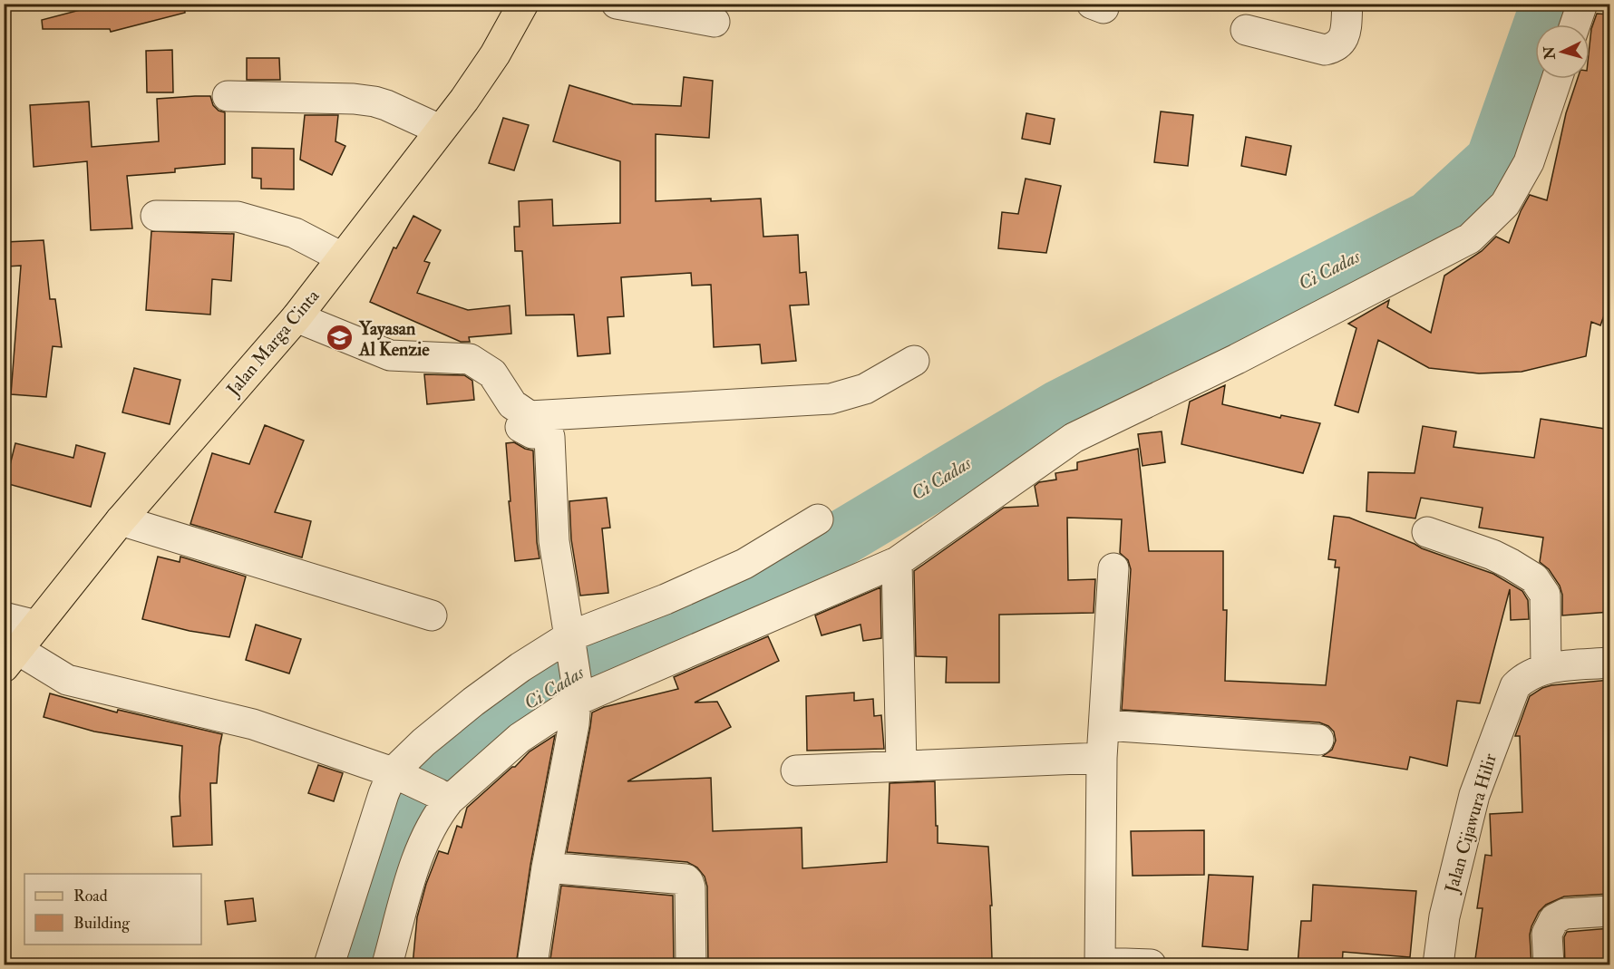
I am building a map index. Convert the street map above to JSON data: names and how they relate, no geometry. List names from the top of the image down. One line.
{"streets":{"main road":["Jalan Marga Cinta"],"street":["Jalan Cijawura Hilir"]},"water":["Ci Cadas"],"places":{"school or university":["Yayasan Al Kenzie"]},"legend":["Road","Building"],"north":"left"}
